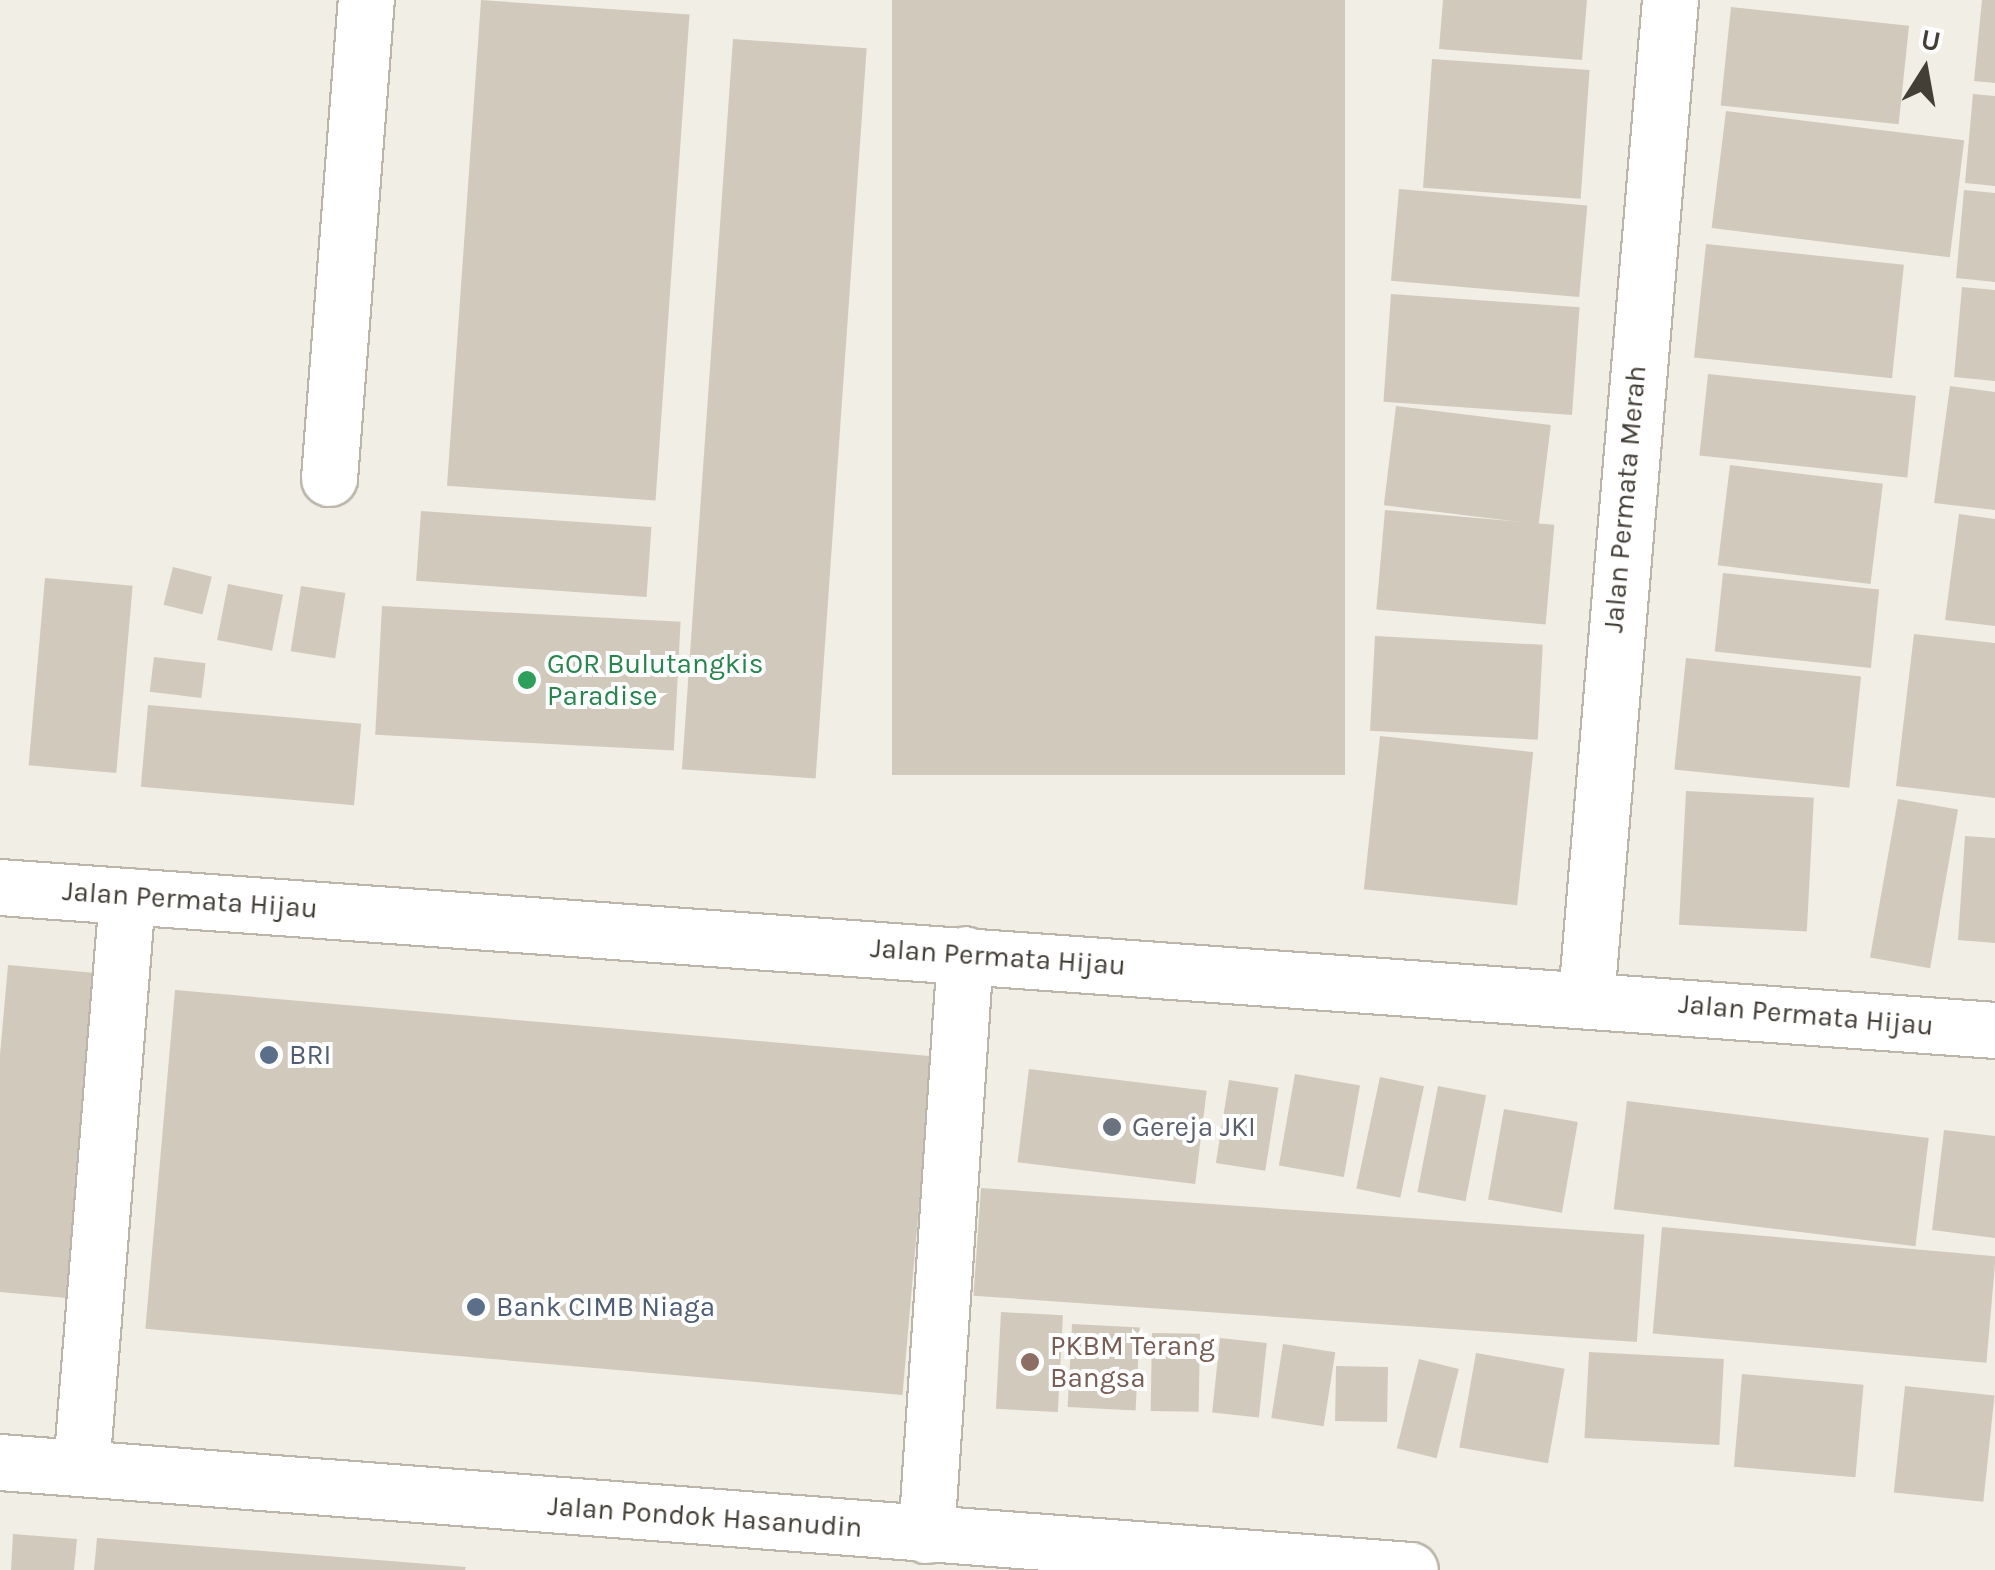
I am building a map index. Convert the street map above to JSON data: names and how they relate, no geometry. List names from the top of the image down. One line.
{"streets":{"street":["Jalan Permata Merah","Jalan Permata Hijau","Jalan Pondok Hasanudin"]},"crossings":[["Jalan Permata Merah","Jalan Permata Hijau"]],"places":["GOR Bulutangkis Paradise","BRI","Gereja JKI","Bank CIMB Niaga","PKBM Terang Bangsa"],"north":"top"}
